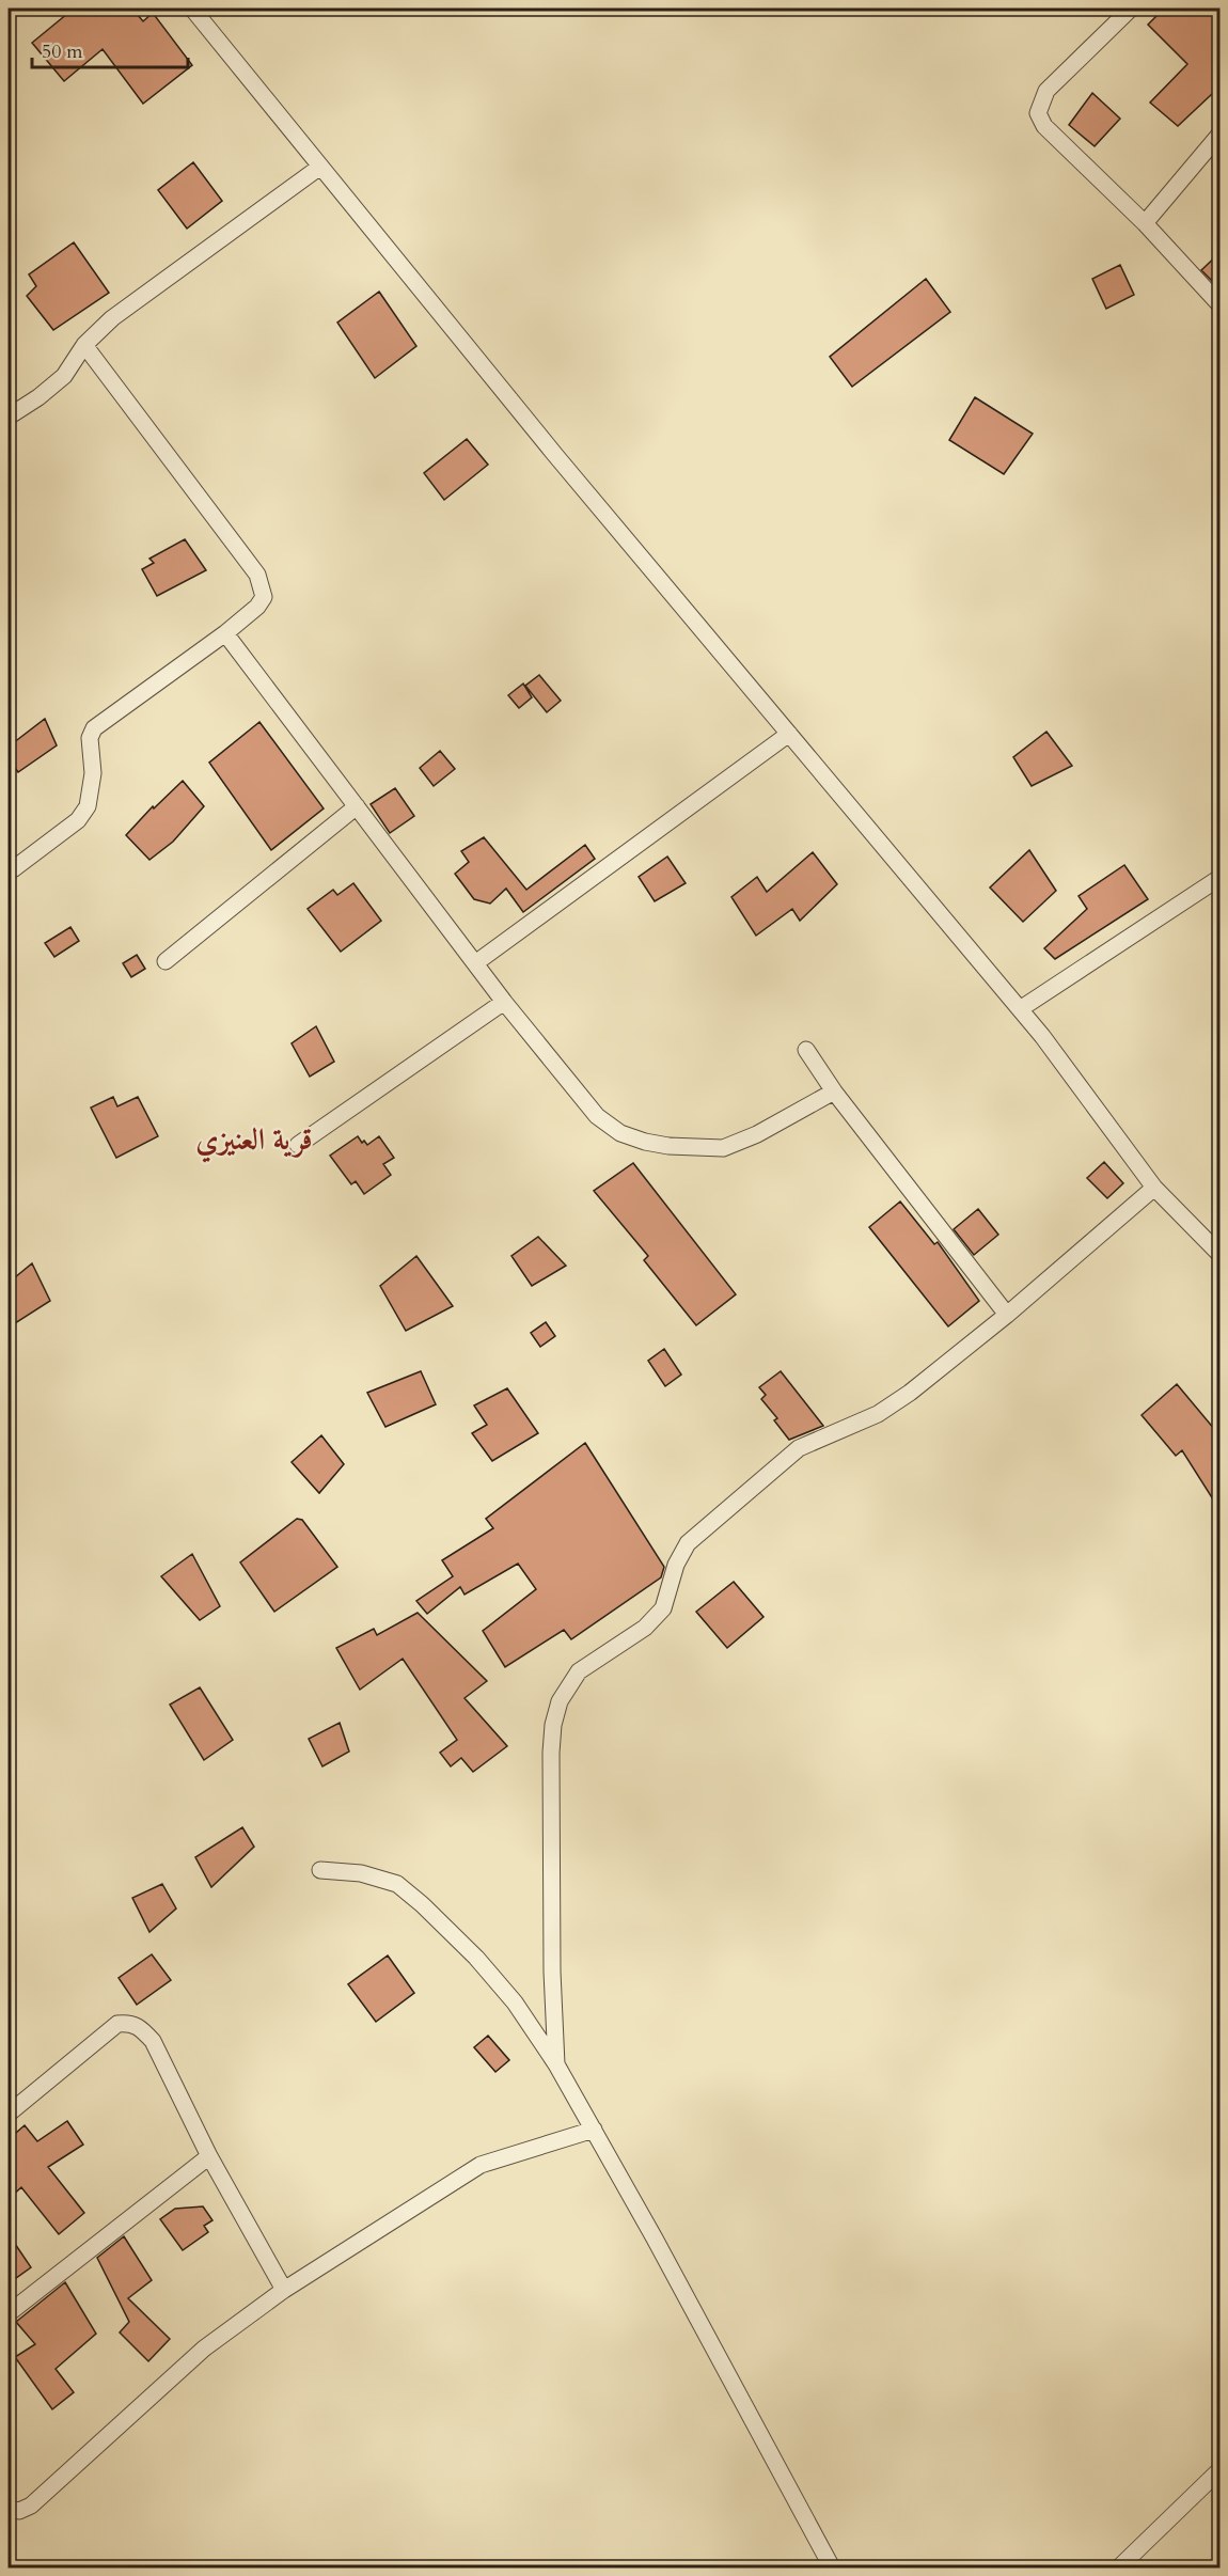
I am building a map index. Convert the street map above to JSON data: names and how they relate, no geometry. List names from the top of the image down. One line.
{"districts":["قرية العنيزي"],"scale_bar":"50 m"}
